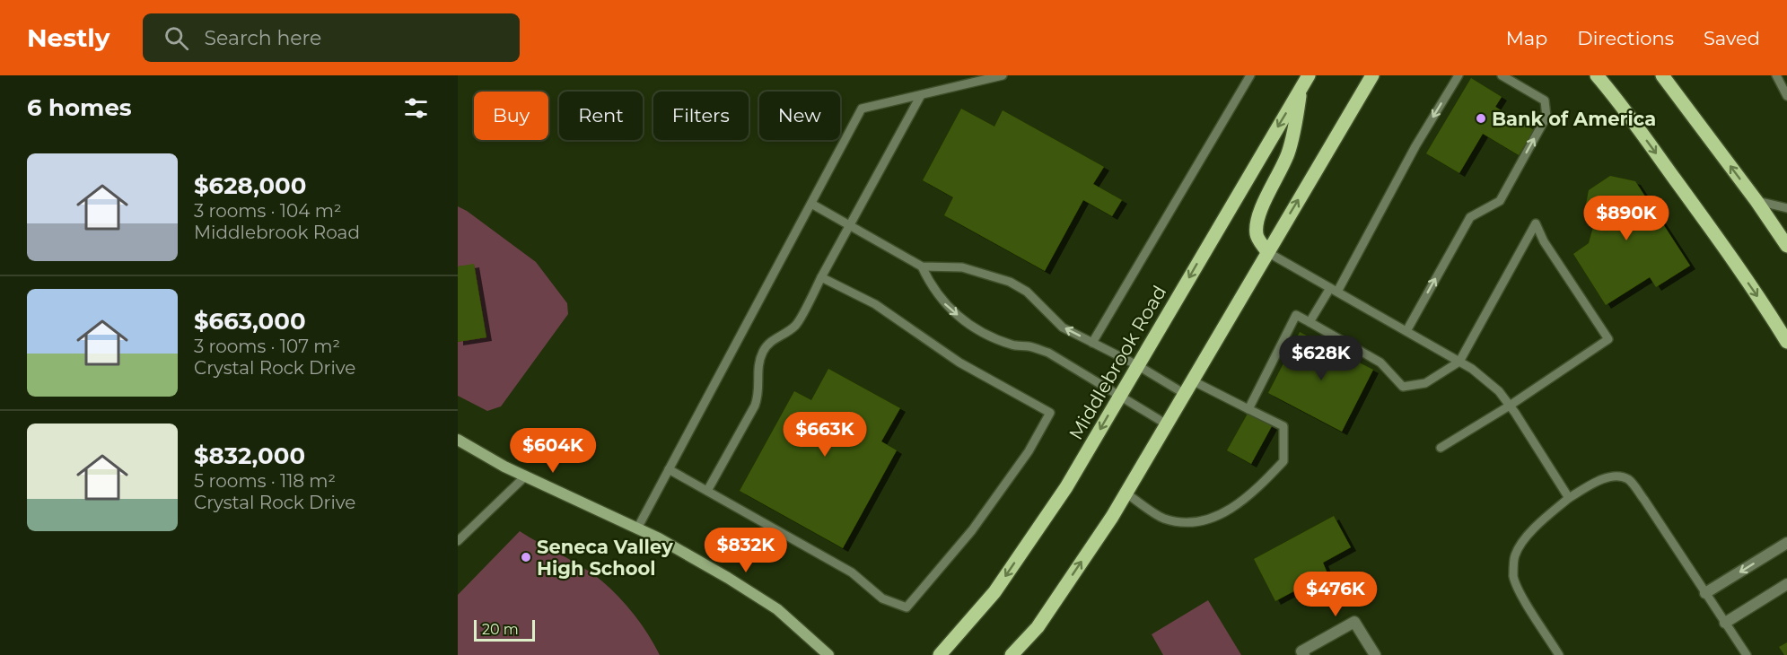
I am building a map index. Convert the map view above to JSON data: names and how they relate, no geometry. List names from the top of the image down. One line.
{"streets":{"main road":["Middlebrook Road"]},"places":["Bank of America","Seneca Valley High School"],"scale_bar":"20 m","page":{"header":"Nestly","search":"Search here","nav":["Map","Directions","Saved"],"heading":"6 homes","chip":["Buy","Rent","Filters","New"],"list":[{"name":"$628,000","note":"3 rooms · 104 m² · Middlebrook Road"},{"name":"$663,000","note":"3 rooms · 107 m² · Crystal Rock Drive"},{"name":"$832,000","note":"5 rooms · 118 m² · Crystal Rock Drive"}],"price":["$890K","$628K","$663K","$604K","$832K","$476K"],"scale":"20 m"}}
